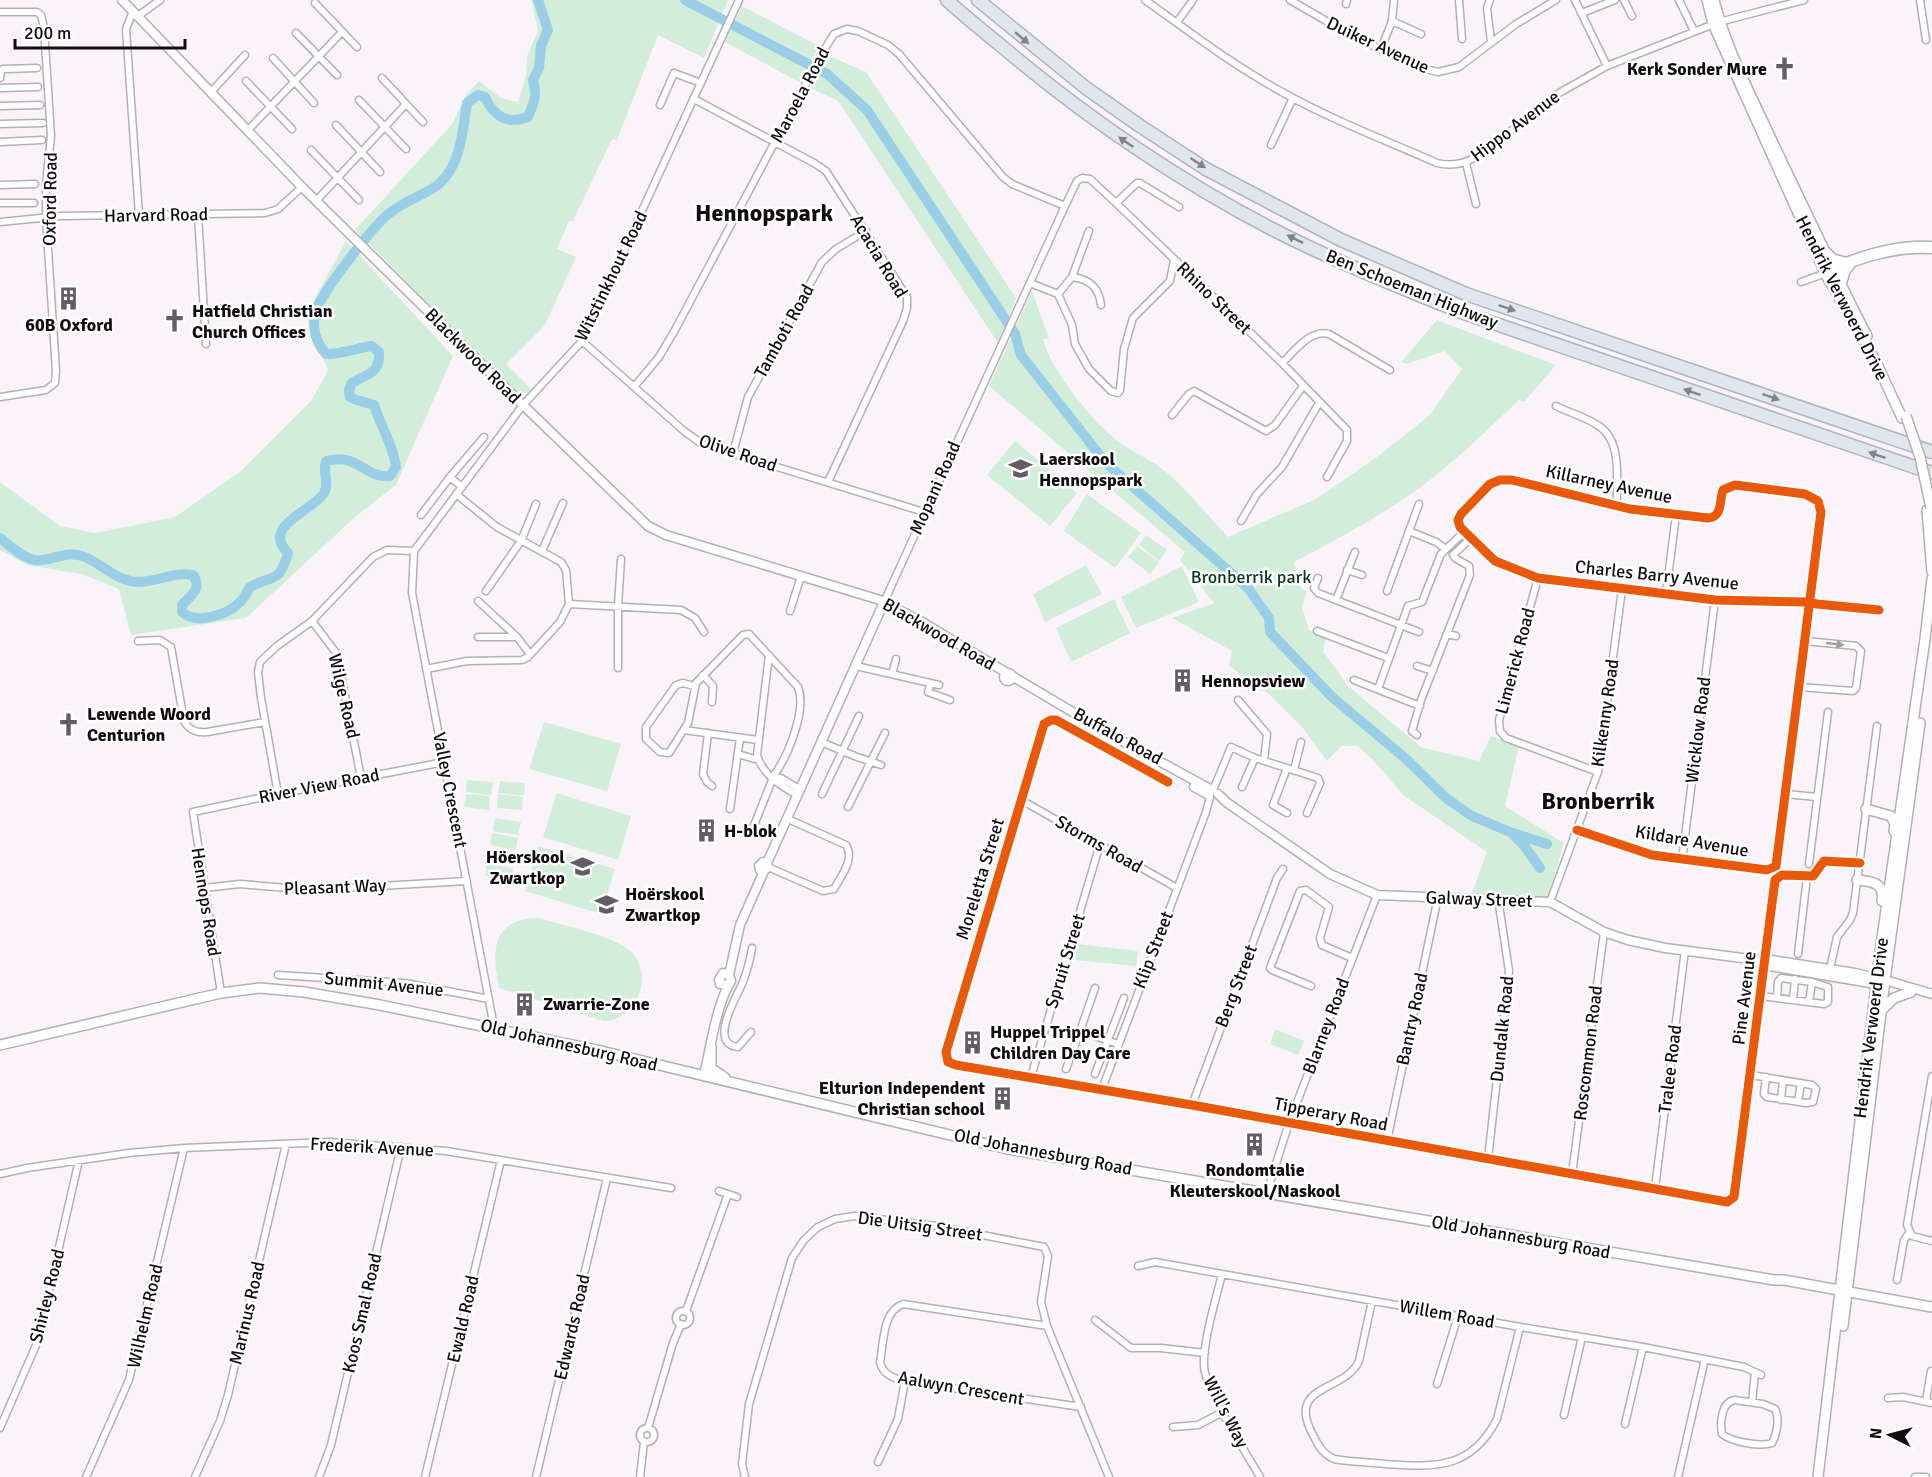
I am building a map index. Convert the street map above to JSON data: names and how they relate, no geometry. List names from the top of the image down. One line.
{"streets":{"highway":["Ben Schoeman Highway"],"main road":["Hendrik Verwoerd Drive","Old Johannesburg Road"],"street":["Duiker Avenue","Maroela Road","Hippo Avenue","Oxford Road","Harvard Road","Acacia Road","Witstinkhout Road","Rhino Street","Tamboti Road","Blackwood Road","Olive Road","Killarney Avenue","Mopani Road","Charles Barry Avenue","Limerick Road","Wilge Road","Kilkenny Road","Wicklow Road","Buffalo Road","River View Road","Valley Crescent","Kildare Avenue","Storms Road","Moreletta Street","Pleasant Way","Galway Street","Hennops Road","Klip Street","Spruit Street","Summit Avenue","Berg Street","Pine Avenue","Bantry Road","Blarney Road","Dundalk Road","Roscommon Road","Tralee Road","Tipperary Road","Frederik Avenue","Die Uitsig Street","Shirley Road","Marinus Road","Koos Smal Road","Willem Road","Wilhelm Road","Ewald Road","Edwards Road","Aalwyn Crescent","Will's Way"]},"crossings":[["Maroela Road","Acacia Road"],["Maroela Road","Olive Road"],["Maroela Road","Mopani Road"],["Hippo Avenue","Hendrik Verwoerd Drive"],["Oxford Road","Harvard Road"],["Harvard Road","Blackwood Road"],["Acacia Road","Witstinkhout Road"],["Acacia Road","Tamboti Road"],["Acacia Road","Olive Road"],["Witstinkhout Road","Blackwood Road"],["Witstinkhout Road","Olive Road"],["Witstinkhout Road","Valley Crescent"],["Rhino Street","Mopani Road"],["Hendrik Verwoerd Drive","Galway Street"],["Hendrik Verwoerd Drive","Old Johannesburg Road"],["Tamboti Road","Olive Road"],["Blackwood Road","Mopani Road"],["Blackwood Road","Klip Street"],["Olive Road","Mopani Road"],["Killarney Avenue","Charles Barry Avenue"],["Mopani Road","Old Johannesburg Road"],["Charles Barry Avenue","Limerick Road"],["Charles Barry Avenue","Kilkenny Road"],["Charles Barry Avenue","Wicklow Road"],["Limerick Road","Kilkenny Road"],["Wilge Road","River View Road"],["Kilkenny Road","Kildare Avenue"],["Kilkenny Road","Galway Street"],["Wicklow Road","Kildare Avenue"],["Buffalo Road","Moreletta Street"],["River View Road","Valley Crescent"],["River View Road","Hennops Road"],["Valley Crescent","Pleasant Way"],["Valley Crescent","Summit Avenue"],["Valley Crescent","Old Johannesburg Road"],["Storms Road","Moreletta Street"],["Storms Road","Klip Street"],["Storms Road","Spruit Street"],["Moreletta Street","Tipperary Road"],["Pleasant Way","Hennops Road"],["Galway Street","Pine Avenue"],["Galway Street","Bantry Road"],["Galway Street","Blarney Road"],["Galway Street","Dundalk Road"],["Galway Street","Roscommon Road"],["Galway Street","Tralee Road"],["Hennops Road","Old Johannesburg Road"],["Klip Street","Tipperary Road"],["Spruit Street","Tipperary Road"],["Berg Street","Tipperary Road"],["Pine Avenue","Tipperary Road"],["Bantry Road","Tipperary Road"],["Blarney Road","Old Johannesburg Road"],["Blarney Road","Tipperary Road"],["Dundalk Road","Tipperary Road"],["Roscommon Road","Tipperary Road"],["Tralee Road","Tipperary Road"],["Frederik Avenue","Shirley Road"],["Frederik Avenue","Marinus Road"],["Frederik Avenue","Koos Smal Road"],["Frederik Avenue","Wilhelm Road"],["Frederik Avenue","Ewald Road"],["Frederik Avenue","Edwards Road"],["Die Uitsig Street","Aalwyn Crescent"],["Willem Road","Will's Way"]],"districts":["Hennopspark","Bronberrik"],"parks":["Bronberrik park"],"places":{"church":["Kerk Sonder Mure","Hatfield Christian Church Offices","Lewende Woord Centurion"],"building":["60B Oxford","Hennopsview","H-blok","Zwarrie-Zone","Huppel Trippel Children Day Care","Elturion Independent Christian school","Rondomtalie Kleuterskool/Naskool"],"school or university":["Laerskool Hennopspark","Höerskool Zwartkop","Hoërskool Zwartkop"]},"scale_bar":"200 m","north":"left"}
